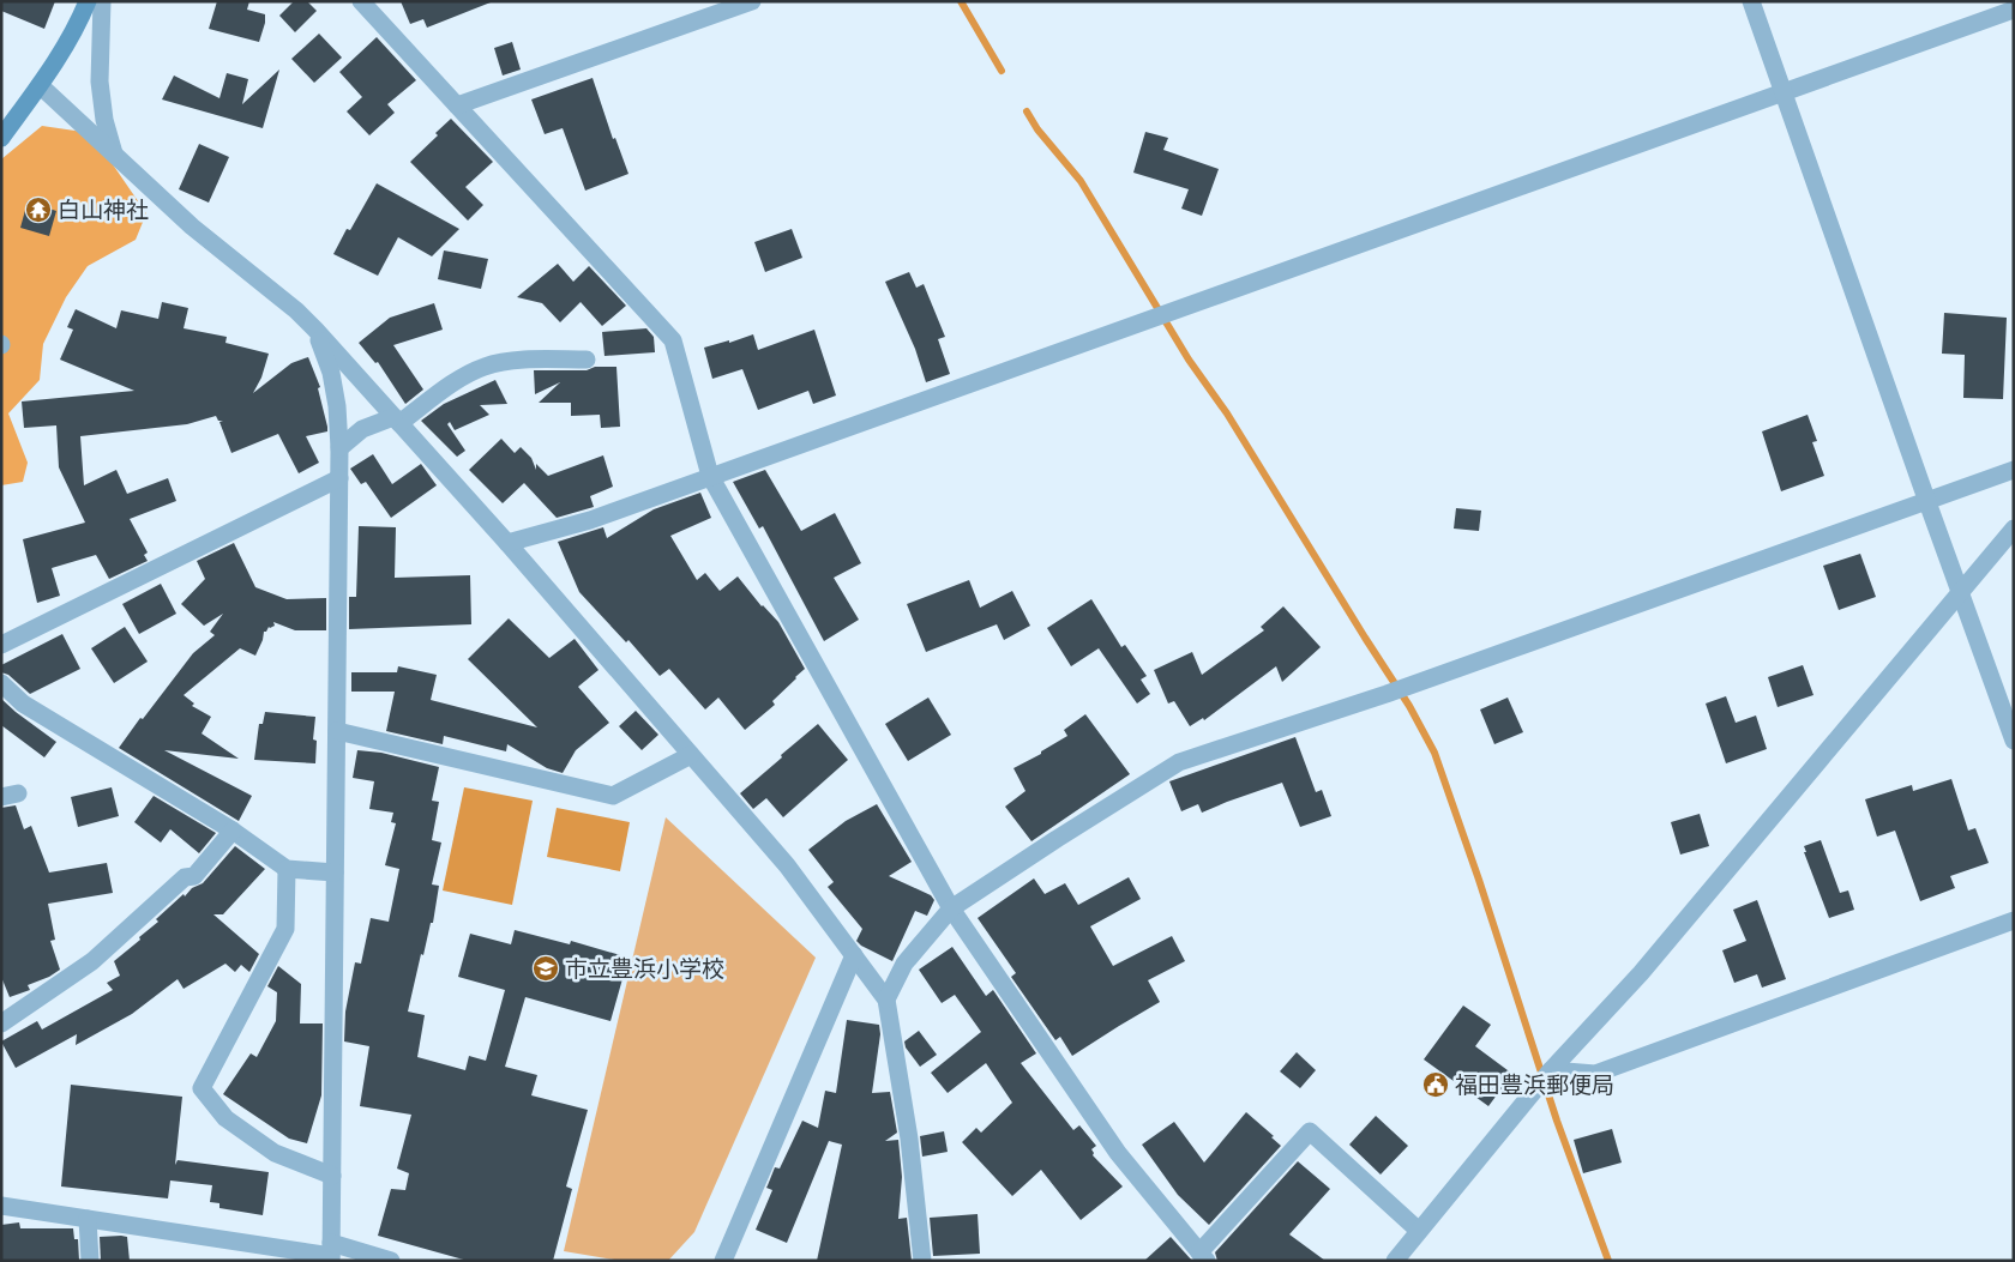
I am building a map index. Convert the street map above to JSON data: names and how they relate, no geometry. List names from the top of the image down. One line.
{"places":{"temple":["白山神社"],"school or university":["市立豊浜小学校"],"public building":["福田豊浜郵便局"]}}
